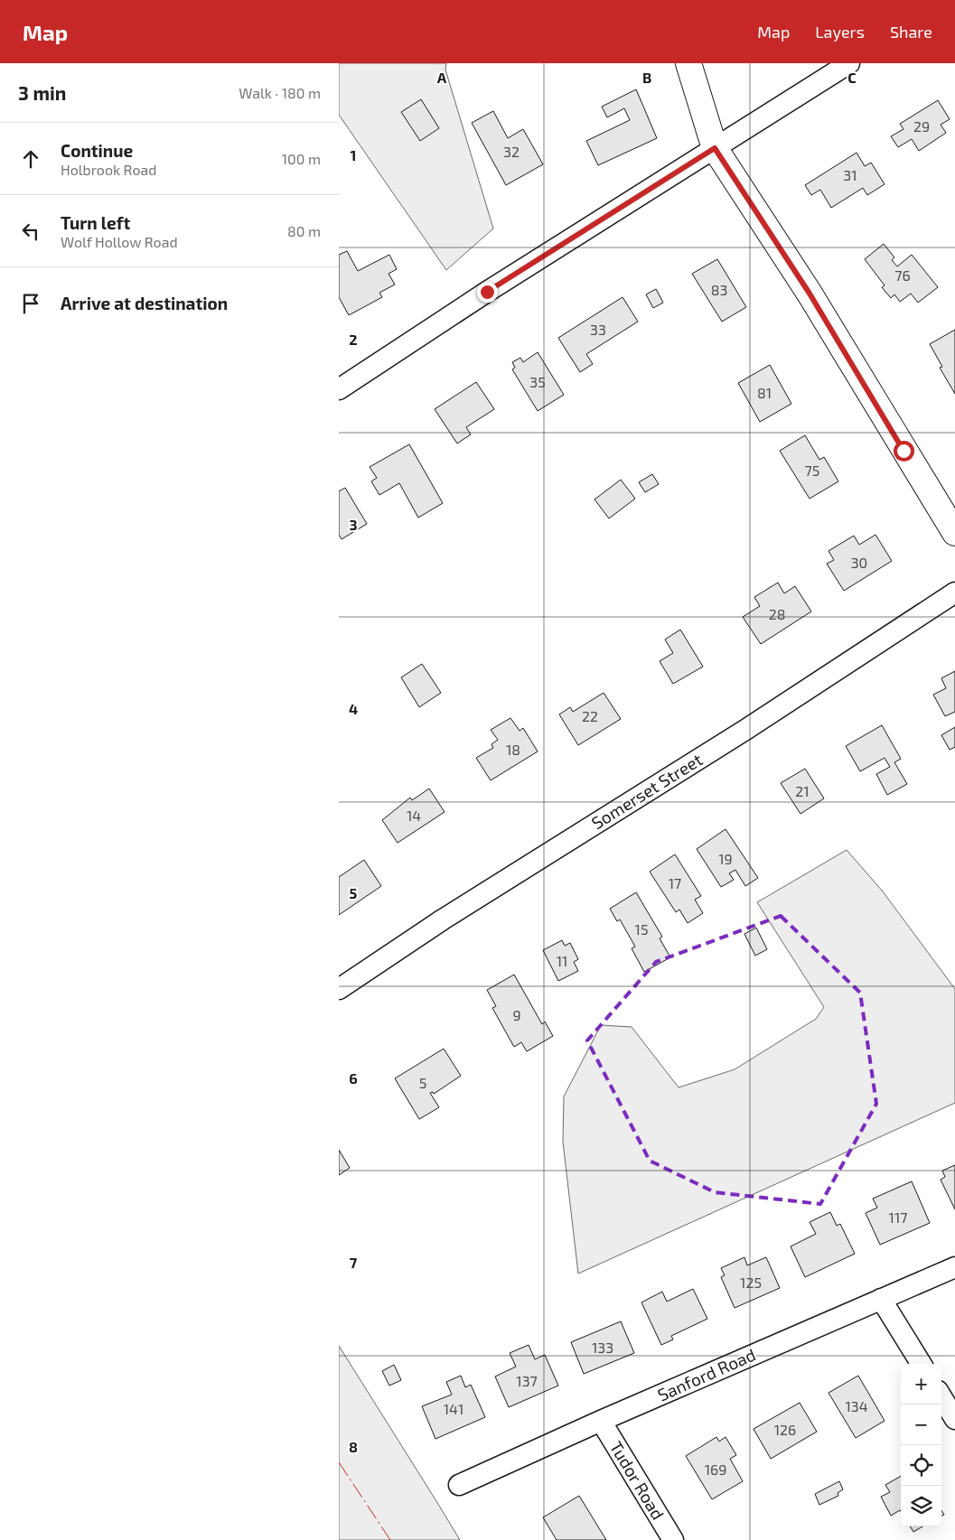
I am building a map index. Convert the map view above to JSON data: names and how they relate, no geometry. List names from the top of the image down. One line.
{"streets":{"street":["Somerset Street","Sanford Road","Tudor Road"]},"crossings":[["Sanford Road","Tudor Road"]],"house_numbers":["29","32","31","76","83","33","35","81","75","30","28","22","18","21","14","19","17","15","11","9","5","117","125","133","137","134","141","126","169"],"page":{"header":"Map","nav":["Map","Layers","Share"],"heading":["3 min","Walk · 180 m"],"list":[["Continue","Holbrook Road","100 m"],["Turn left","Wolf Hollow Road","80 m"],"Arrive at destination"],"map_buttons":["+","−"]},"grid":{"columns":["A","B","C"],"rows":["1","2","3","4","5","6","7","8"]}}
